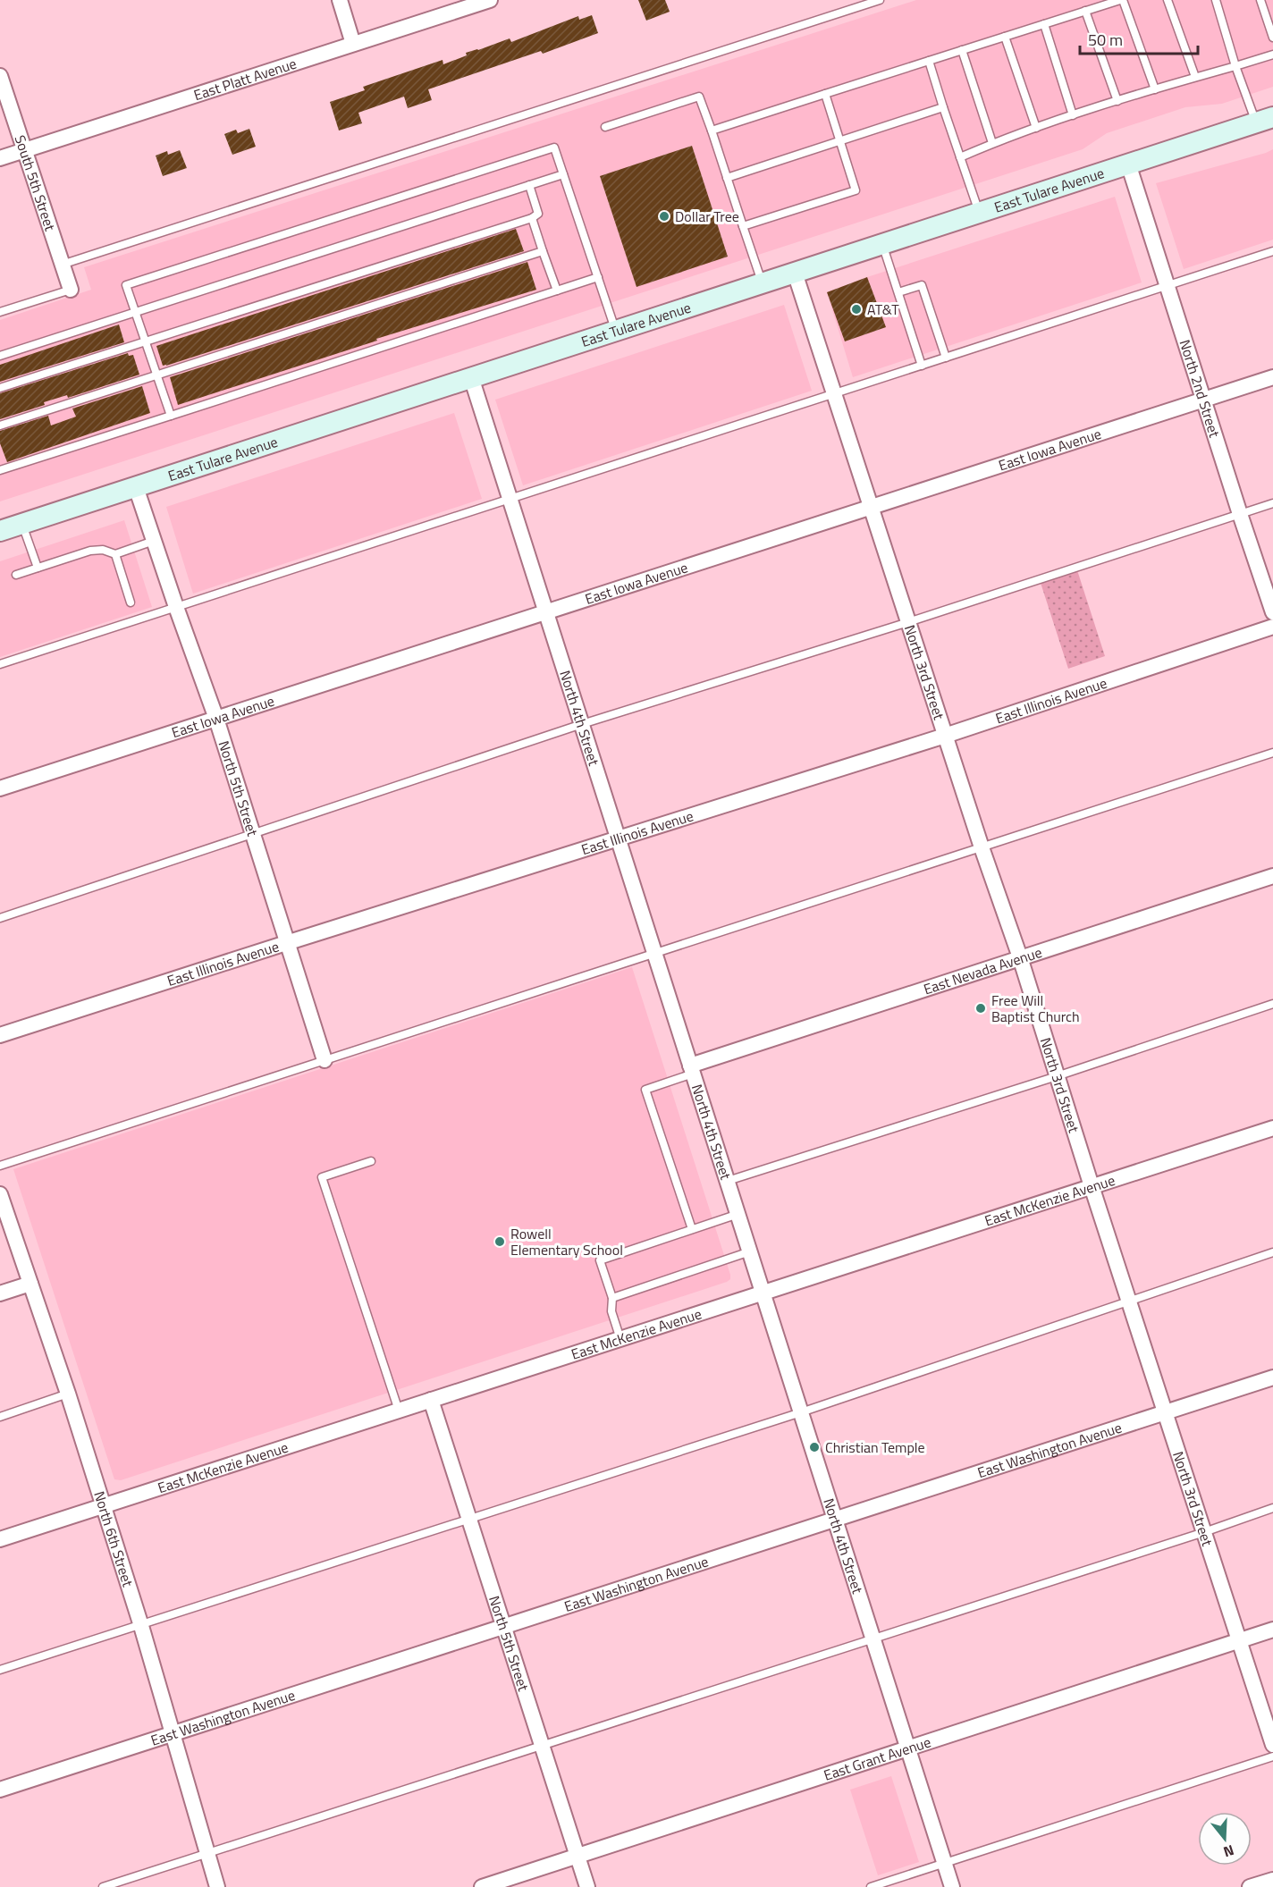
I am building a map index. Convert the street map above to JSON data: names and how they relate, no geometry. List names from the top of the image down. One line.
{"streets":{"main road":["East Tulare Avenue"],"street":["East Platt Avenue","South 5th Street","North 2nd Street","East Iowa Avenue","North 3rd Street","East Illinois Avenue","North 4th Street","North 5th Street","East Nevada Avenue","East McKenzie Avenue","East Washington Avenue","North 6th Street","East Grant Avenue"]},"crossings":[["East Platt Avenue","South 5th Street"],["East Tulare Avenue","North 2nd Street"],["East Tulare Avenue","North 3rd Street"],["East Tulare Avenue","North 4th Street"],["East Tulare Avenue","North 5th Street"],["North 2nd Street","East Iowa Avenue"],["East Iowa Avenue","North 3rd Street"],["East Iowa Avenue","North 4th Street"],["East Iowa Avenue","North 5th Street"],["North 3rd Street","East Illinois Avenue"],["North 3rd Street","East Nevada Avenue"],["North 3rd Street","East McKenzie Avenue"],["North 3rd Street","East Washington Avenue"],["North 3rd Street","East Grant Avenue"],["East Illinois Avenue","North 4th Street"],["East Illinois Avenue","North 5th Street"],["North 4th Street","East Nevada Avenue"],["North 4th Street","East McKenzie Avenue"],["North 4th Street","East Washington Avenue"],["North 4th Street","East Grant Avenue"],["North 5th Street","East McKenzie Avenue"],["North 5th Street","East Washington Avenue"],["North 5th Street","East Grant Avenue"],["East McKenzie Avenue","North 6th Street"],["East Washington Avenue","North 6th Street"]],"places":["Dollar Tree","AT&T","Free Will Baptist Church","Rowell Elementary School","Christian Temple"],"scale_bar":"50 m","north":"bottom"}
